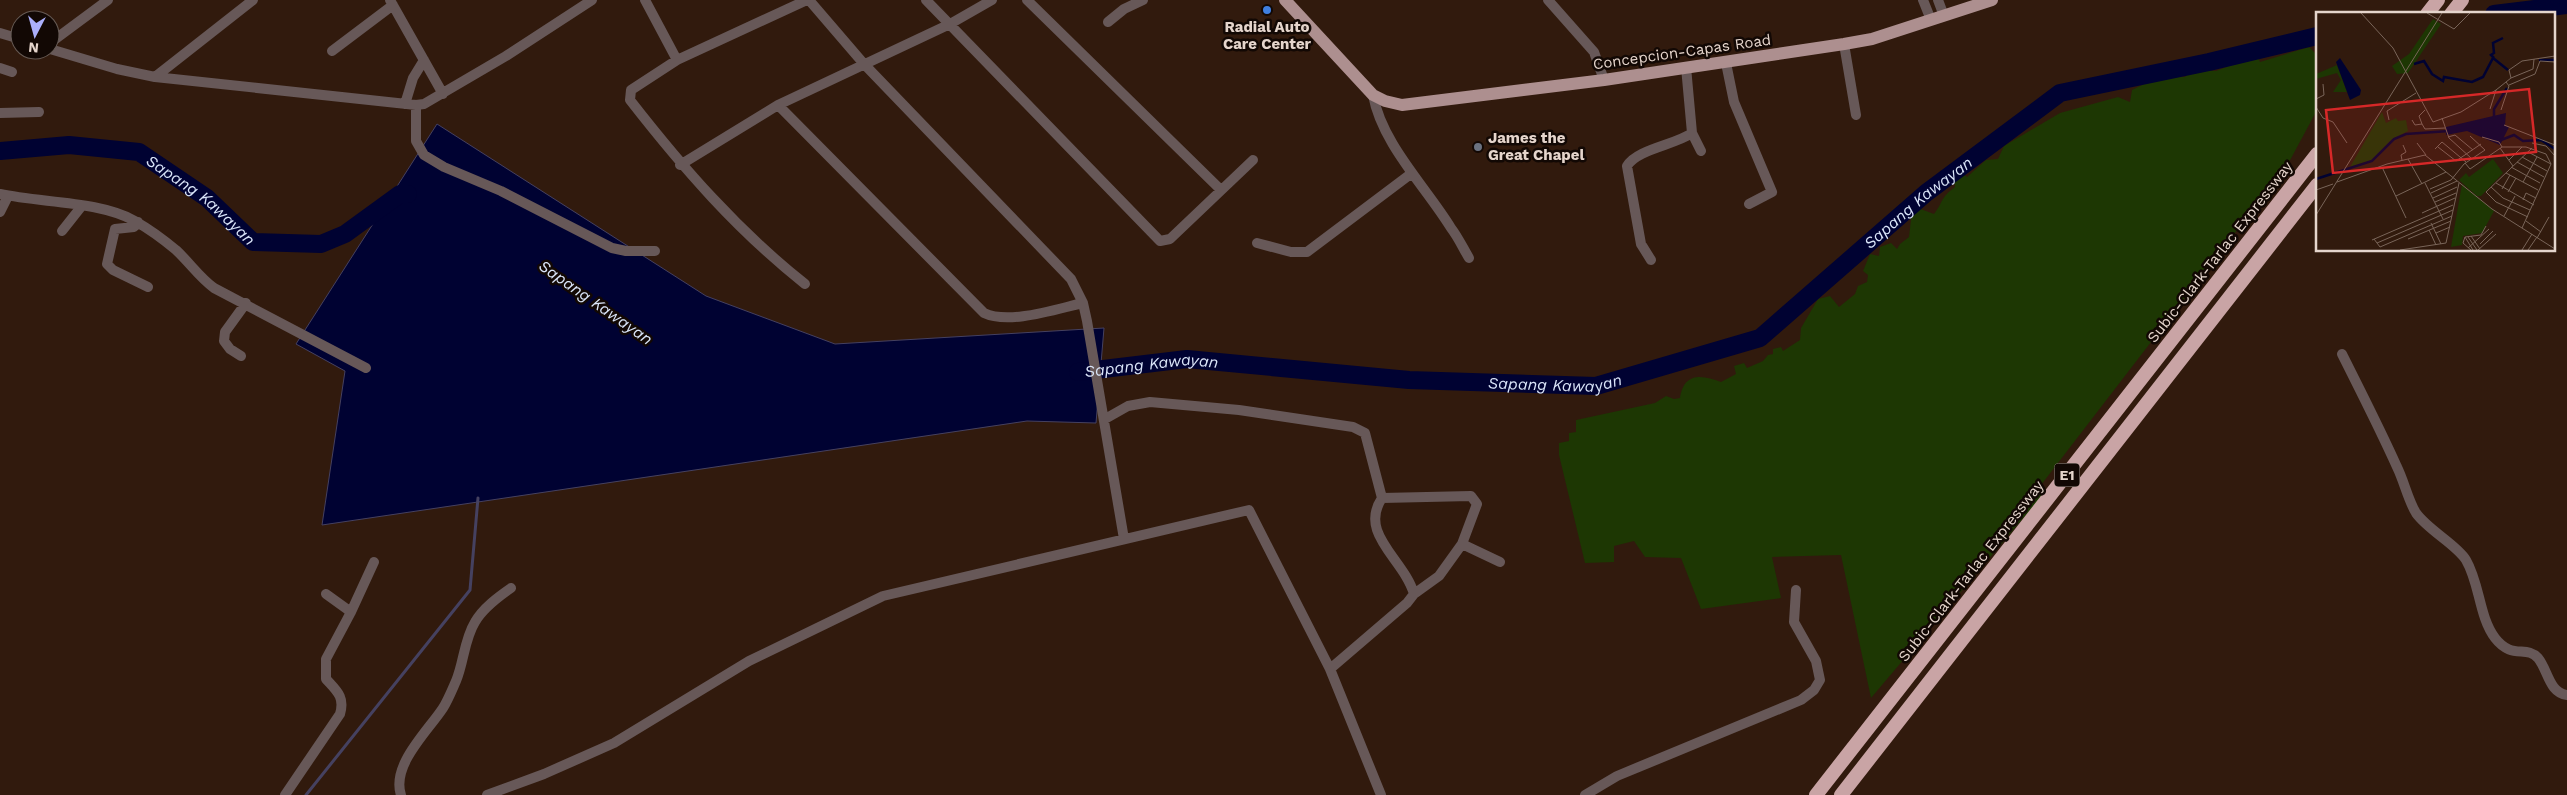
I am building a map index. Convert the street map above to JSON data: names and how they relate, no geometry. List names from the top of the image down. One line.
{"streets":{"highway":["Subic-Clark-Tarlac Expressway","E1"],"main road":["Concepcion-Capas Road"]},"water":["Sapang Kawayan"],"places":["Radial Auto Care Center","James the Great Chapel"],"north":"bottom"}
